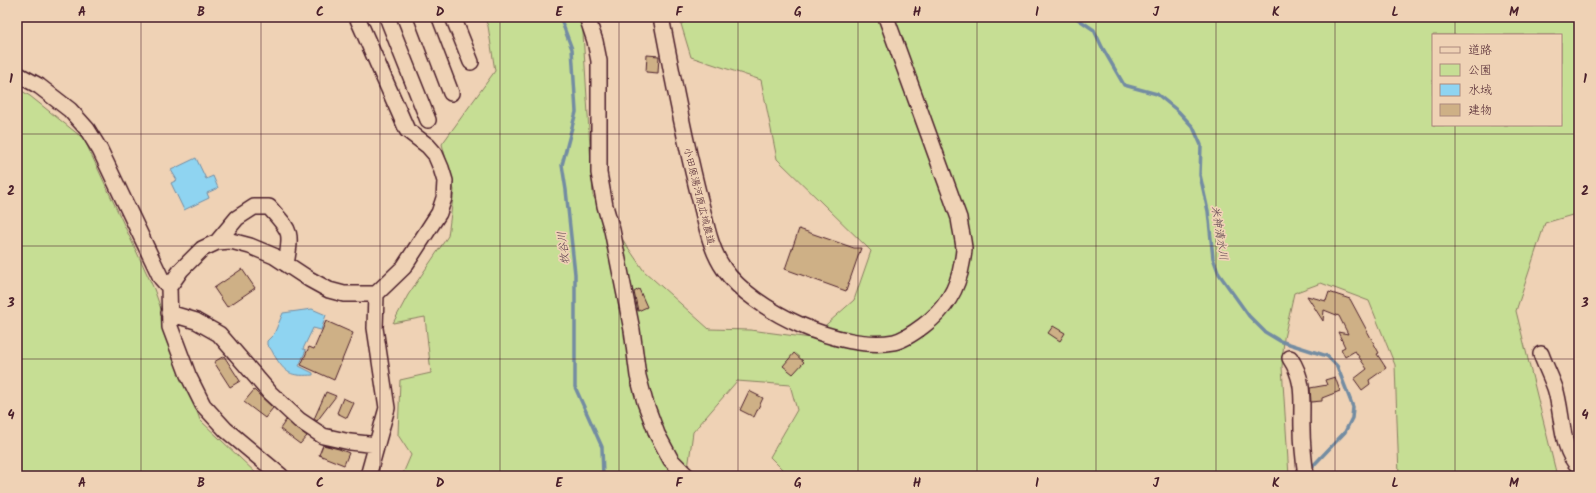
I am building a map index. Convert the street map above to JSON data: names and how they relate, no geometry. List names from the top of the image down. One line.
{"streets":{"street":["小田原湯河原広域農道"]},"water":["米神清水川","牧谷川"],"legend":["道路","公園","水域","建物"],"grid":{"columns":["A","B","C","D","E","F","G","H","I","J","K","L","M"],"rows":["1","2","3","4"]}}
